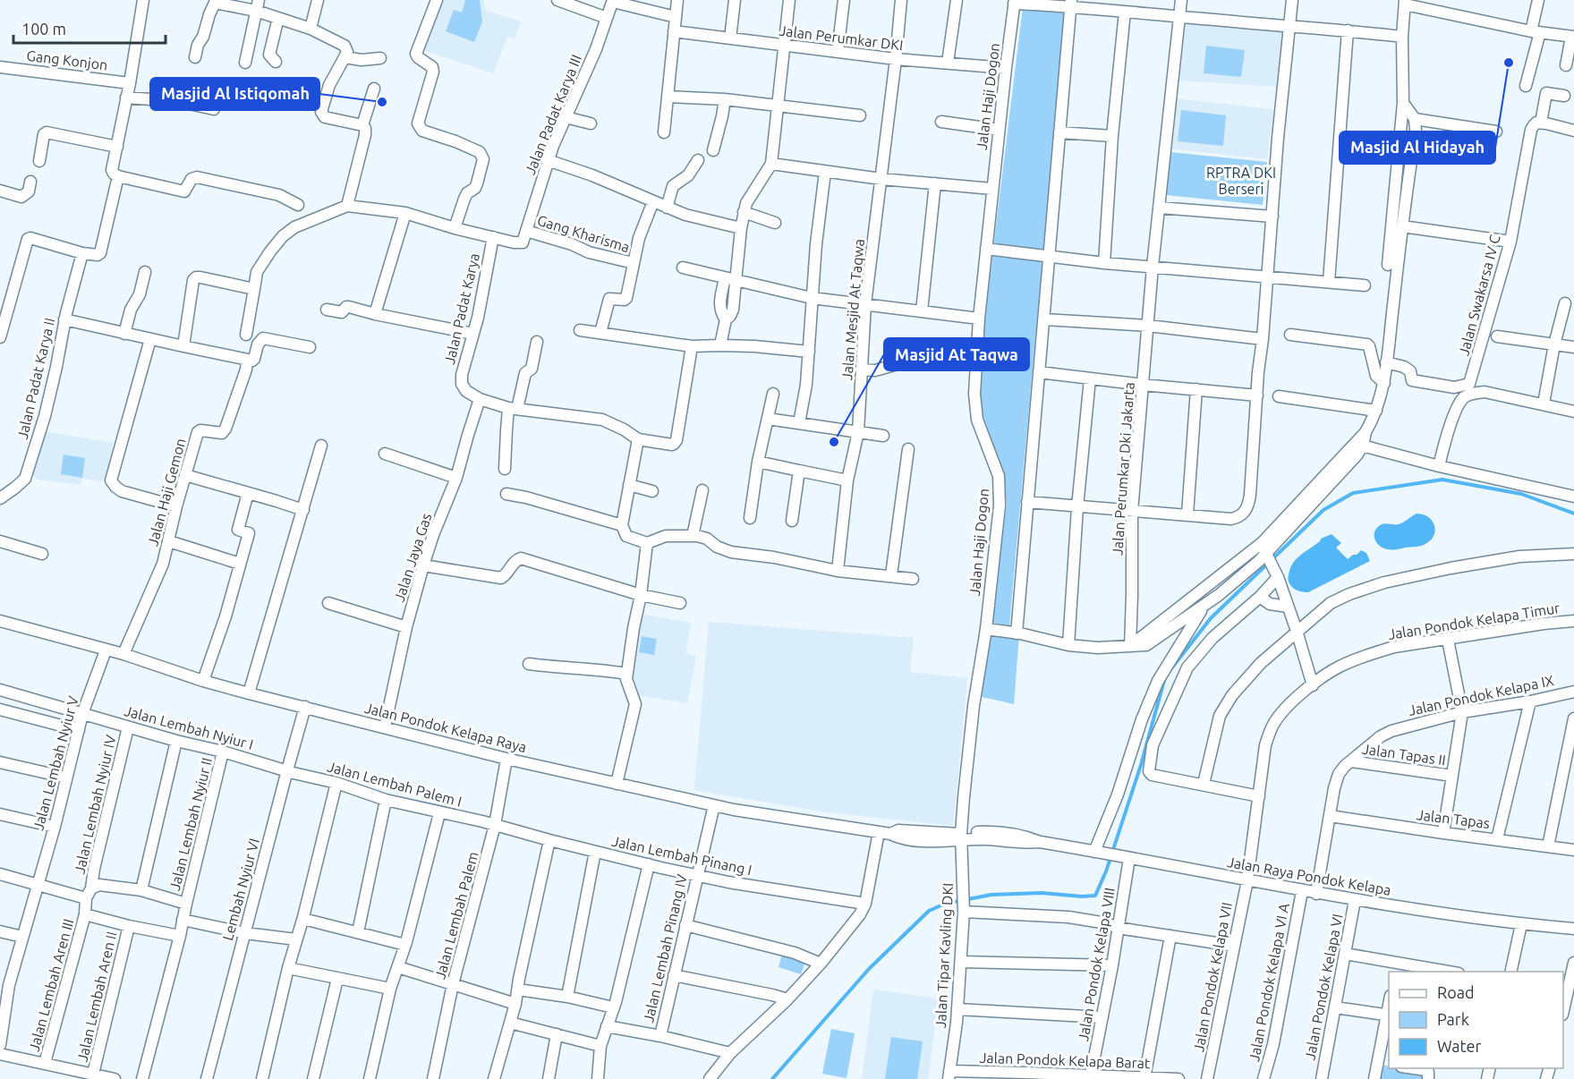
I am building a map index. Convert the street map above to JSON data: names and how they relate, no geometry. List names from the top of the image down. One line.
{"streets":{"street":["Jalan Perumkar DKI","Gang Konjon","Jalan Haji Dogon","Jalan Padat Karya III","Gang Kharisma","Jalan Swakarsa IV C","Jalan Padat Karya","Jalan Mesjid At Taqwa","Jalan Padat Karya II","Jalan Perumkar Dki Jakarta","Jalan Haji Gemon","Jalan Jaya Gas","Jalan Pondok Kelapa Timur","Jalan Pondok Kelapa IX","Jalan Lembah Nyiur I","Jalan Pondok Kelapa Raya","Jalan Tapas II","Jalan Lembah Nyiur V","Jalan Lembah Palem I","Jalan Lembah Nyiur IV","Jalan Tapas","Jalan Lembah Nyiur II","Jalan Lembah Pinang I","Jalan Raya Pondok Kelapa","Lembah Nyiur VI","Jalan Lembah Palem","Jalan Lembah Pinang IV","Jalan Tipar Kavling DKI","Jalan Pondok Kelapa VIII","Jalan Pondok Kelapa VII","Jalan Pondok Kelapa VI A","Jalan Lembah Aren III","Jalan Pondok Kelapa VI","Jalan Lembah Aren II","Jalan Pondok Kelapa Barat"]},"crossings":[["Jalan Perumkar DKI","Jalan Haji Dogon"],["Jalan Perumkar DKI","Jalan Mesjid At Taqwa"],["Jalan Haji Dogon","Jalan Raya Pondok Kelapa"],["Jalan Haji Dogon","Jalan Tipar Kavling DKI"],["Jalan Padat Karya III","Gang Kharisma"],["Jalan Padat Karya","Jalan Jaya Gas"],["Jalan Haji Gemon","Jalan Pondok Kelapa Raya"],["Jalan Jaya Gas","Jalan Pondok Kelapa Raya"],["Jalan Pondok Kelapa Timur","Jalan Raya Pondok Kelapa"],["Jalan Pondok Kelapa Timur","Jalan Pondok Kelapa VII"],["Jalan Pondok Kelapa IX","Jalan Tapas II"],["Jalan Pondok Kelapa IX","Jalan Tapas"],["Jalan Pondok Kelapa IX","Jalan Raya Pondok Kelapa"],["Jalan Lembah Nyiur I","Jalan Lembah Nyiur V"],["Jalan Lembah Nyiur I","Jalan Lembah Palem I"],["Jalan Lembah Nyiur I","Jalan Lembah Nyiur IV"],["Jalan Lembah Nyiur I","Jalan Lembah Nyiur II"],["Jalan Lembah Nyiur I","Lembah Nyiur VI"],["Jalan Pondok Kelapa Raya","Jalan Lembah Nyiur V"],["Jalan Pondok Kelapa Raya","Jalan Raya Pondok Kelapa"],["Jalan Pondok Kelapa Raya","Lembah Nyiur VI"],["Jalan Pondok Kelapa Raya","Jalan Lembah Palem"],["Jalan Pondok Kelapa Raya","Jalan Lembah Pinang IV"],["Jalan Lembah Palem I","Jalan Lembah Pinang I"],["Jalan Lembah Palem I","Lembah Nyiur VI"],["Jalan Lembah Palem I","Jalan Lembah Palem"],["Jalan Lembah Nyiur IV","Jalan Lembah Aren III"],["Jalan Lembah Pinang I","Jalan Lembah Palem"],["Jalan Lembah Pinang I","Jalan Lembah Pinang IV"],["Jalan Raya Pondok Kelapa","Jalan Tipar Kavling DKI"],["Jalan Raya Pondok Kelapa","Jalan Pondok Kelapa VIII"],["Jalan Raya Pondok Kelapa","Jalan Pondok Kelapa VII"],["Jalan Raya Pondok Kelapa","Jalan Pondok Kelapa VI A"],["Jalan Raya Pondok Kelapa","Jalan Pondok Kelapa VI"],["Jalan Tipar Kavling DKI","Jalan Pondok Kelapa Barat"],["Jalan Pondok Kelapa VIII","Jalan Pondok Kelapa Barat"]],"parks":["RPTRA DKI Berseri"],"places":["Masjid Al Hidayah","Masjid Al Istiqomah","Masjid At Taqwa"],"legend":["Road","Park","Water"],"scale_bar":"100 m"}
